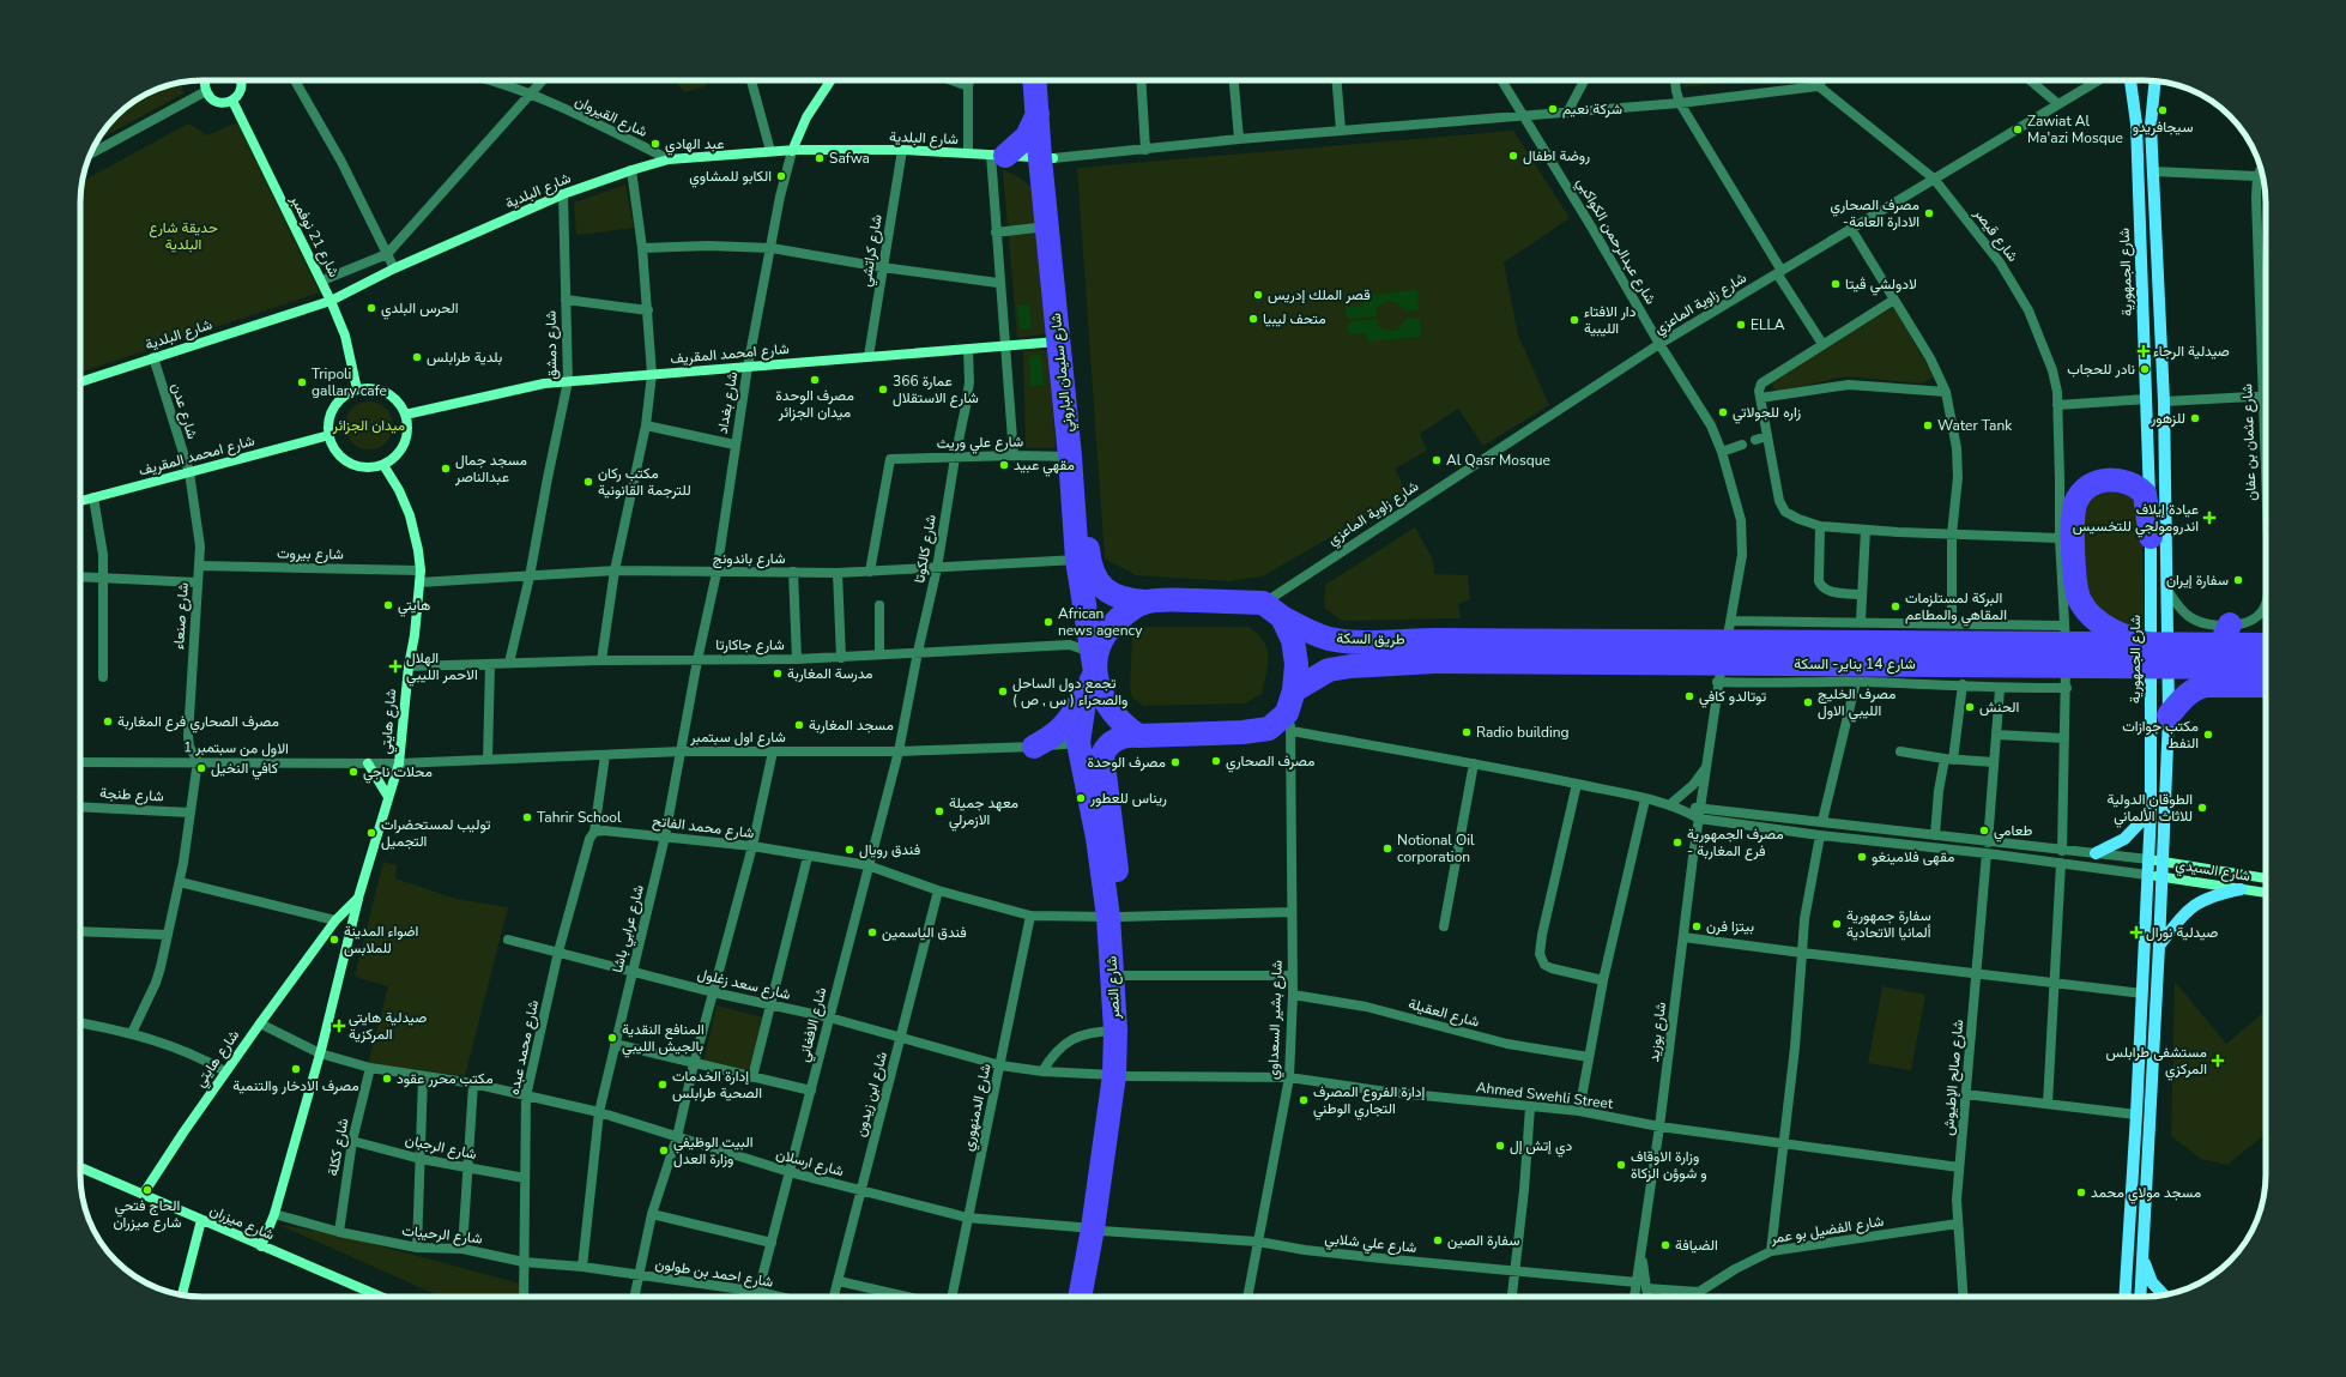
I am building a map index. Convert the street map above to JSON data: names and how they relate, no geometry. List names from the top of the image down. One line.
{"streets":{"highway":["شارع سليمان الباروني","طريق السكة","شارع 14 يناير- السكة","شارع النصر"],"main road":["شارع الجمهورية"],"street":["شارع القيروان","شارع البلدية","شارع قيصر","شارع 21 نوفمبر","شارع عبدالرحمن الكواكبي","شارع كراتشي","شارع زاوية الماعزي","شارع دمشق","شارع امحمد المقريف","شارع بغداد","شارع عدن","شارع علي وريث","شارع عثمان بن عفان","شارع كالكوتا","شارع بيروت","شارع باندونج","شارع صنعاء","شارع جاكارتا","شارع هايتي","شارع اول سبتمبر","الاول من سبتمبر 1","شارع طنجة","شارع محمد الفاتح","شارع السيدي","شارع عرابي باشا","شارع سعد زغلول","شارع العقيلة","شارع بشير السعداوي","شارع الافغاني","شارع بوزيد","شارع محمد عبده","شارع صالح الإطيوش","شارع ابن زيدون","Ahmed Swehli Street","شارع الدمنهوري","شارع ككلة","شارع الرجبان","شارع ارسلان","شارع ميزران","شارع الفضيل بو عمر","شارع الرحيبات","شارع علي شلابي","شارع احمد بن طولون"]},"crossings":[["شارع القيروان","شارع البلدية"],["شارع البلدية","شارع 21 نوفمبر"],["شارع البلدية","شارع كراتشي"],["شارع البلدية","شارع دمشق"],["شارع البلدية","شارع سليمان الباروني"],["شارع البلدية","شارع بغداد"],["شارع البلدية","شارع عدن"],["شارع قيصر","شارع زاوية الماعزي"],["شارع 21 نوفمبر","شارع امحمد المقريف"],["شارع 21 نوفمبر","شارع هايتي"],["شارع عبدالرحمن الكواكبي","شارع زاوية الماعزي"],["شارع عبدالرحمن الكواكبي","شارع بوزيد"],["شارع كراتشي","شارع امحمد المقريف"],["شارع الجمهورية","شارع السيدي"],["شارع زاوية الماعزي","شارع سليمان الباروني"],["شارع زاوية الماعزي","طريق السكة"],["شارع دمشق","شارع امحمد المقريف"],["شارع دمشق","شارع باندونج"],["شارع دمشق","شارع جاكارتا"],["شارع امحمد المقريف","شارع سليمان الباروني"],["شارع امحمد المقريف","شارع بغداد"],["شارع امحمد المقريف","شارع عدن"],["شارع امحمد المقريف","شارع كالكوتا"],["شارع امحمد المقريف","شارع صنعاء"],["شارع امحمد المقريف","شارع هايتي"],["شارع سليمان الباروني","شارع علي وريث"],["شارع سليمان الباروني","شارع باندونج"],["شارع سليمان الباروني","طريق السكة"],["شارع سليمان الباروني","شارع جاكارتا"],["شارع سليمان الباروني","شارع النصر"],["شارع بغداد","شارع باندونج"],["شارع بغداد","شارع جاكارتا"],["شارع بغداد","شارع اول سبتمبر"],["شارع بغداد","شارع عرابي باشا"],["شارع عدن","شارع صنعاء"],["شارع علي وريث","شارع كالكوتا"],["شارع علي وريث","شارع باندونج"],["شارع كالكوتا","شارع باندونج"],["شارع كالكوتا","شارع جاكارتا"],["شارع كالكوتا","شارع اول سبتمبر"],["شارع كالكوتا","شارع الافغاني"],["شارع بيروت","شارع صنعاء"],["شارع بيروت","شارع هايتي"],["شارع باندونج","شارع هايتي"],["شارع صنعاء","الاول من سبتمبر 1"],["طريق السكة","شارع 14 يناير- السكة"],["شارع جاكارتا","شارع هايتي"],["شارع جاكارتا","شارع النصر"],["شارع هايتي","شارع اول سبتمبر"],["شارع هايتي","الاول من سبتمبر 1"],["شارع هايتي","شارع ارسلان"],["شارع هايتي","شارع ميزران"],["شارع هايتي","شارع الرحيبات"],["شارع اول سبتمبر","الاول من سبتمبر 1"],["شارع اول سبتمبر","شارع عرابي باشا"],["شارع اول سبتمبر","شارع النصر"],["شارع اول سبتمبر","شارع الافغاني"],["شارع اول سبتمبر","شارع محمد عبده"],["شارع محمد الفاتح","شارع عرابي باشا"],["شارع محمد الفاتح","شارع النصر"],["شارع محمد الفاتح","شارع بشير السعداوي"],["شارع محمد الفاتح","شارع الافغاني"],["شارع محمد الفاتح","شارع محمد عبده"],["شارع محمد الفاتح","شارع ابن زيدون"],["شارع محمد الفاتح","شارع الدمنهوري"],["شارع عرابي باشا","شارع سعد زغلول"],["شارع عرابي باشا","شارع ارسلان"],["شارع عرابي باشا","شارع الرحيبات"],["شارع سعد زغلول","شارع الافغاني"],["شارع سعد زغلول","شارع محمد عبده"],["شارع سعد زغلول","شارع ابن زيدون"],["شارع سعد زغلول","Ahmed Swehli Street"],["شارع سعد زغلول","شارع الدمنهوري"],["شارع النصر","Ahmed Swehli Street"],["شارع النصر","شارع ارسلان"],["شارع النصر","شارع علي شلابي"],["شارع العقيلة","شارع بشير السعداوي"],["شارع بشير السعداوي","Ahmed Swehli Street"],["شارع بشير السعداوي","شارع علي شلابي"],["شارع الافغاني","شارع ارسلان"],["شارع الافغاني","شارع احمد بن طولون"],["شارع بوزيد","Ahmed Swehli Street"],["شارع بوزيد","شارع علي شلابي"],["شارع محمد عبده","شارع الرجبان"],["شارع محمد عبده","شارع ارسلان"],["شارع محمد عبده","شارع الرحيبات"],["شارع صالح الإطيوش","Ahmed Swehli Street"],["شارع صالح الإطيوش","شارع الفضيل بو عمر"],["شارع ابن زيدون","شارع ارسلان"],["شارع الدمنهوري","شارع ارسلان"],["شارع ككلة","شارع الرجبان"],["شارع ككلة","شارع ارسلان"],["شارع ككلة","شارع الرحيبات"],["شارع ارسلان","شارع علي شلابي"],["شارع الرحيبات","شارع احمد بن طولون"]],"parks":["حديقة شارع البلدية","ميدان الجزائر"],"places":{"other":["شركة نعيم","سيجافريدو","Zawiat Al Ma'azi Mosque","عبد الهادي","روضة اطفال","Safwa","الكابو للمشاوي","مصرف الصحاري -الادارة العامة","لادولشي ڤيتا","قصر الملك إدريس","الحرس البلدي","متحف ليبيا","دار اﻻفتاء الليبية","ELLA","بلدية طرابلس","نادر للحجاب","مصرف الوحدة ميدان الجزائر","Tripoli gallary cafe","عمارة 366 شارع الاستقلال","زاره للجولاتي","للزهور","Water Tank","Al Qasr Mosque","مقهي عبيد","مسجد جمال عبدالناصر","مكتب ركان للترجمة القانونية","سفارة إيران","هايتي","البركة لمستلزمات المقاهي والمطاعم","African news agency","مدرسة المغاربة","تجمع دول الساحل والصحراء ( س , ص )","توتالدو كافي","مصرف الخليج الليبي الاول","الحنش","مصرف الصحاري فرع المغاربة","مسجد المغاربة","Radio building","مكتب جوازات النفط","مصرف الصحاري","مصرف الوحدة","كافي النخيل","محلات ناجي","ريناس للعطور","الطوقان الدولية للاثاث الألماني","معهد جميلة الازمرلي","Tahrir School","طعامي","توليب لمستحضرات التجميل","مصرف الجمهورية - فرع المغاربة","Notional Oil corporation","فندق رويال","مقهى فلامينغو","سفارة جمهورية ألمانيا الاتحادية","بيتزا فرن","فندق الياسمين","اضواء المدينة للملابس","المنافع النقدية بالجيش الليبي","مصرف الادخار والتنمية","مكتب محرر عقود","إدارة الخدمات الصحية طرابلس","إدارة الفروع المصرف التجاري الوطني","دي إتش إل","البيت الوظيفي وزارة العدل","وزارة الاوقاف و شوؤن الزكاة","الحاج فتحي شارع ميزران","مسجد مولاي محمد","سفارة الصين","الضيافة"],"health":["صيدلية الرجاء","عيادة إيلاف اندرومولجي للتخسيس","الهلال الاحمر الليبي","صيدلية نورال","صيدلية هايتي المركزية","مستشفى طرابلس المركزي"]}}
